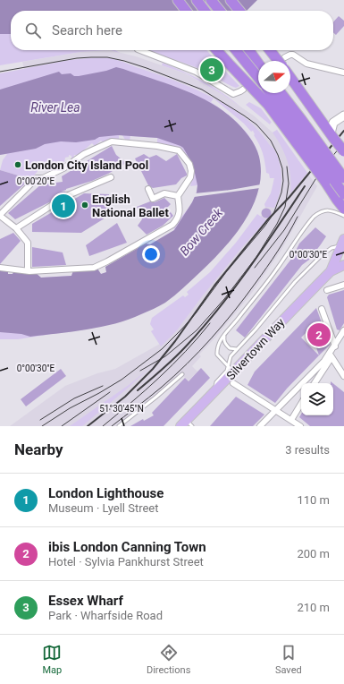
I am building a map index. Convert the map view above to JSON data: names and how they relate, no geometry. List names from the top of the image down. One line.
{"streets":{"main road":["Silvertown Way"]},"water":["River Lea","Bow Creek"],"places":["London City Island Pool","English National Ballet"],"north":"right","page":{"search":"Search here","pins":["3","1","2"],"heading":["Nearby","3 results"],"list":[{"mark":"1","name":"London Lighthouse","note":"Museum · Lyell Street","value":"110 m"},{"mark":"2","name":"ibis London Canning Town","note":"Hotel · Sylvia Pankhurst Street","value":"200 m"},{"mark":"3","name":"Essex Wharf","note":"Park · Wharfside Road","value":"210 m"}],"nav":["Map","Directions","Saved"]},"coordinates":["0°00'20\"E","0°00'30\"E","51°30'45\"N"]}
